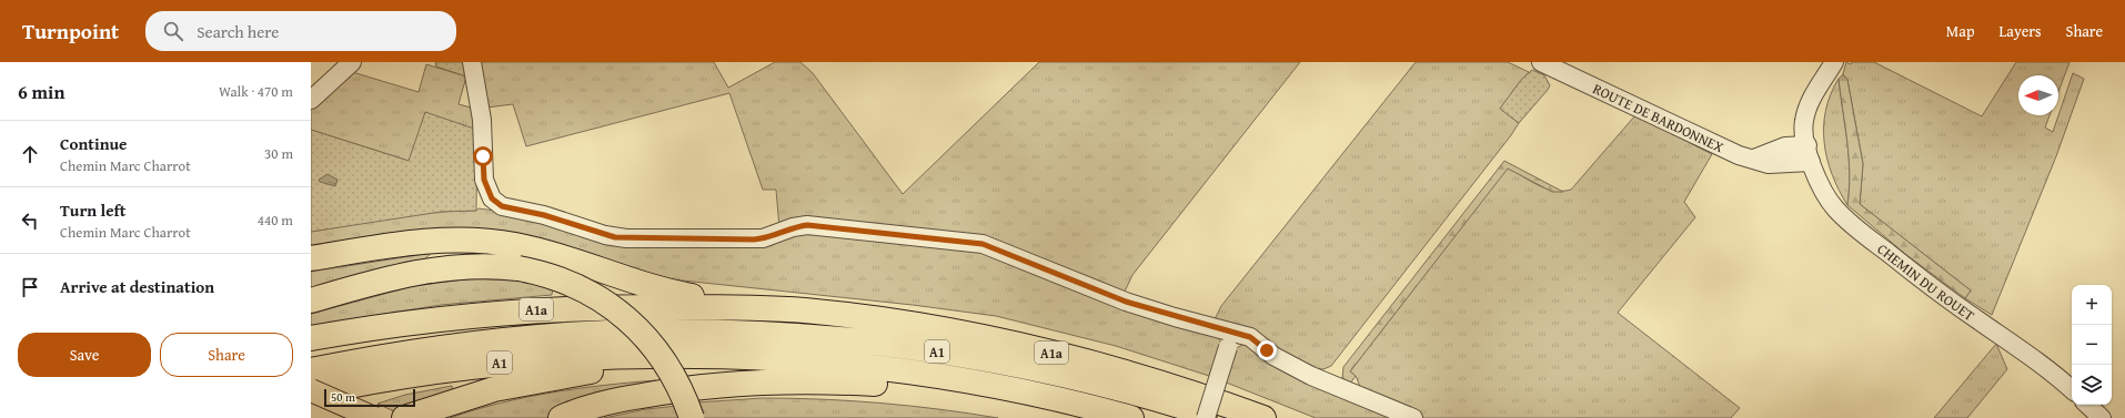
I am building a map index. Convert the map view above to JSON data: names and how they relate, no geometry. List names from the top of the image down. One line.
{"streets":{"highway":["A1a","A1"],"street":["ROUTE DE BARDONNEX","CHEMIN DU ROUET"]},"crossings":[["ROUTE DE BARDONNEX","CHEMIN DU ROUET"]],"scale_bar":"50 m","north":"left","page":{"header":"Turnpoint","search":"Search here","nav":["Map","Layers","Share"],"heading":["6 min","Walk · 470 m"],"list":[["Continue","Chemin Marc Charrot","30 m"],["Turn left","Chemin Marc Charrot","440 m"],"Arrive at destination"],"map_buttons":["+","−"],"buttons":["Save","Share"],"scale":"50 m"}}
